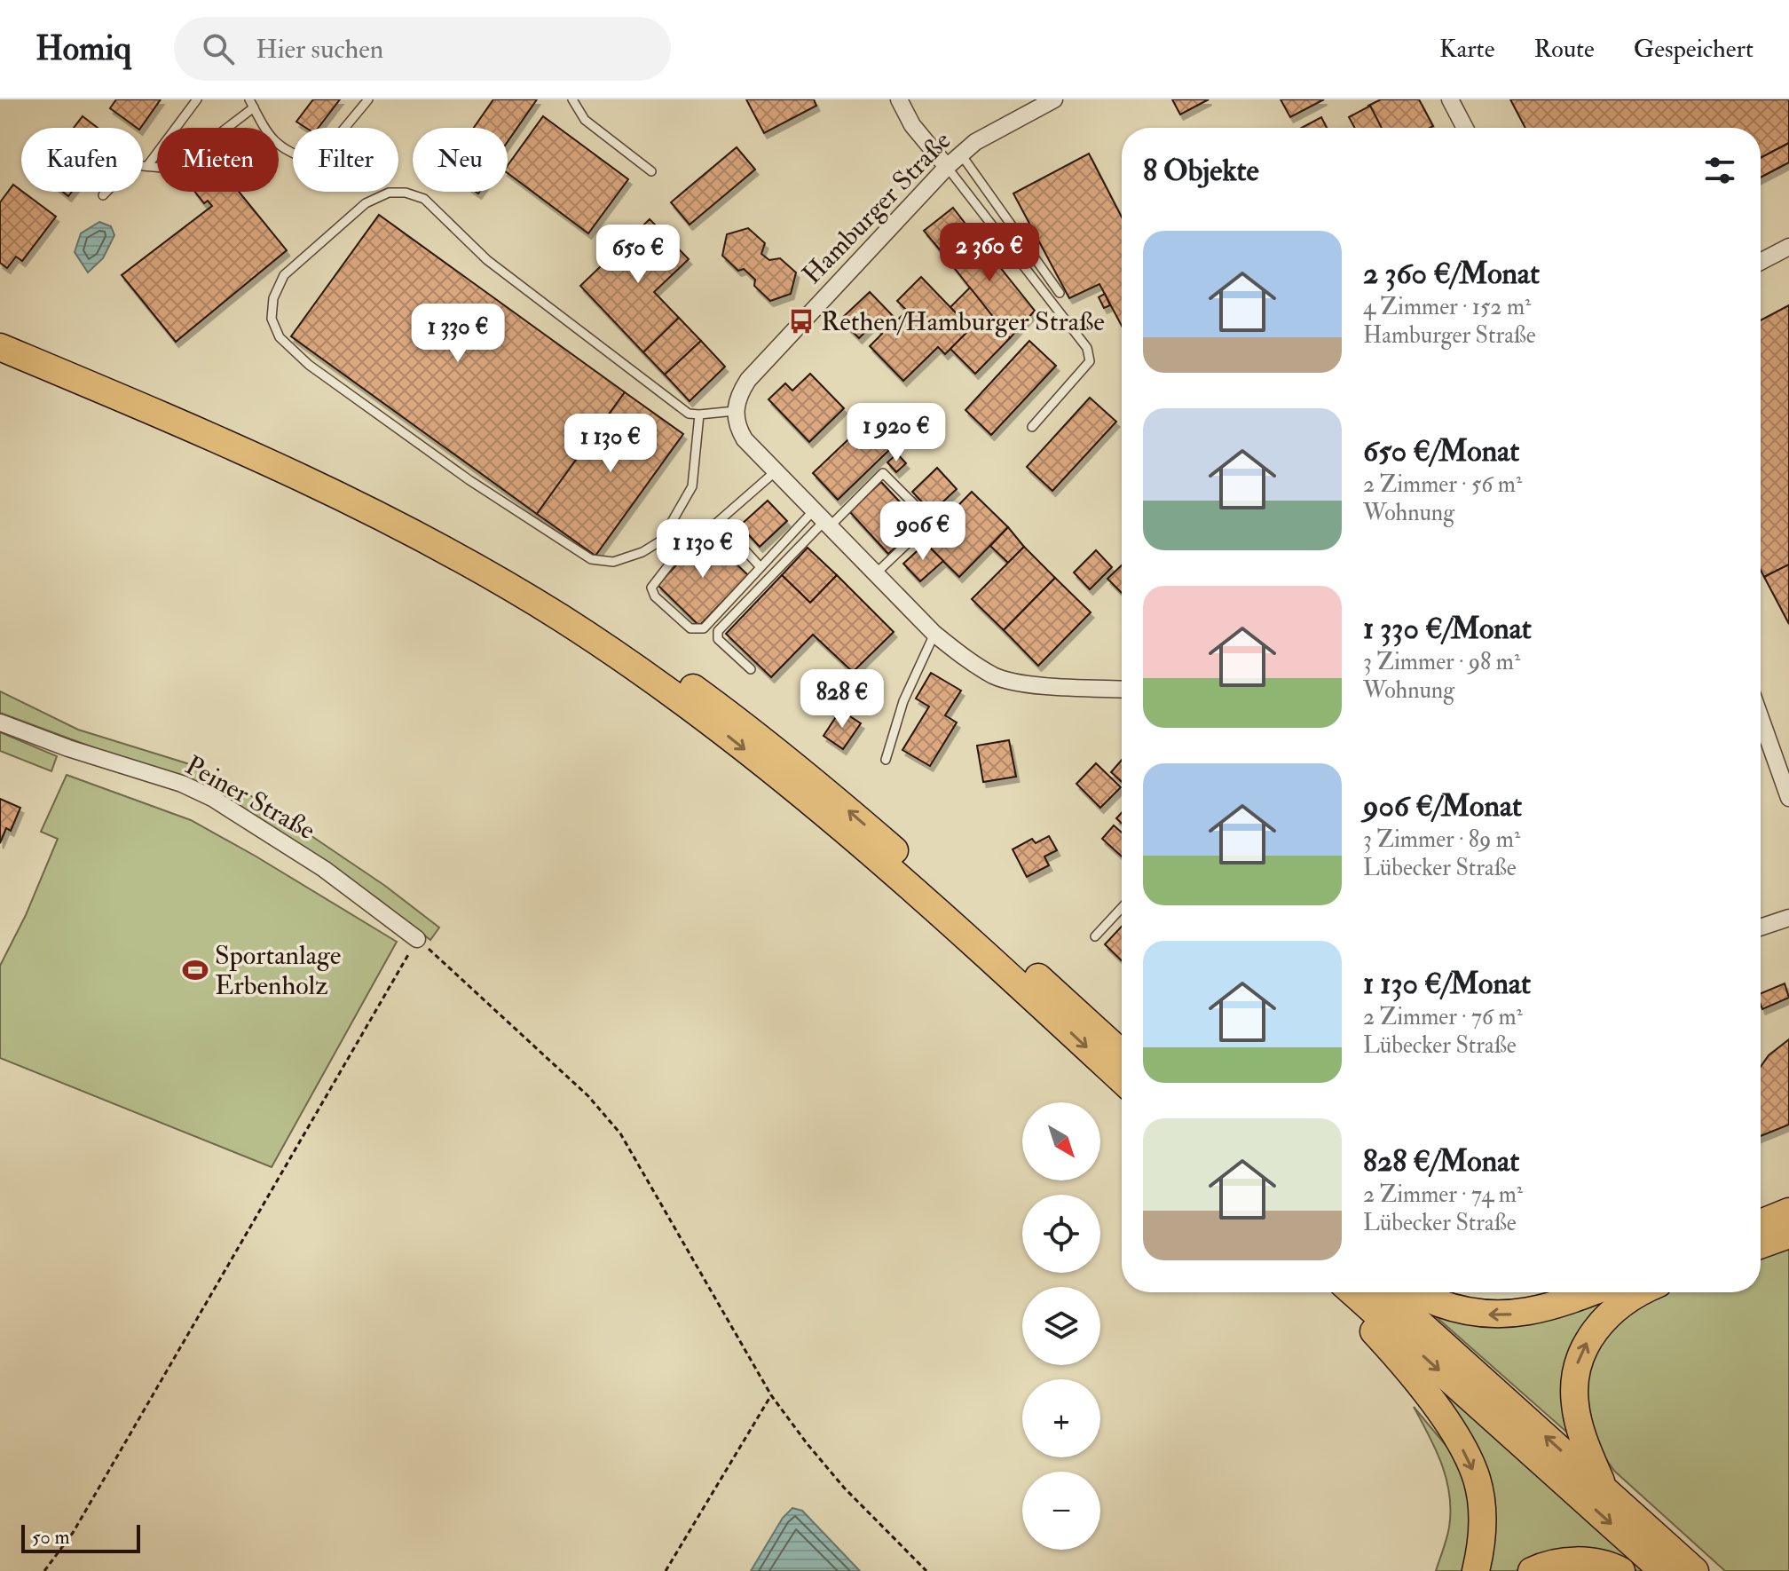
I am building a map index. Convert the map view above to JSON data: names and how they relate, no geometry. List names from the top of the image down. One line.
{"streets":{"street":["Hamburger Straße","Peiner Straße"]},"places":{"bus stop":["Rethen/Hamburger Straße"],"sports":["Sportanlage Erbenholz"]},"scale_bar":"50 m","north":"bottom right","page":{"header":"Homiq","search":"Hier suchen","nav":["Karte","Route","Gespeichert"],"chip":["Kaufen","Mieten","Filter","Neu"],"heading":"8 Objekte","list":[{"name":"2 360 €/Monat","note":"4 Zimmer · 152 m² · Hamburger Straße"},{"name":"650 €/Monat","note":"2 Zimmer · 56 m² · Wohnung"},{"name":"1 330 €/Monat","note":"3 Zimmer · 98 m² · Wohnung"},{"name":"906 €/Monat","note":"3 Zimmer · 89 m² · Lübecker Straße"},{"name":"1 130 €/Monat","note":"2 Zimmer · 76 m² · Lübecker Straße"},{"name":"828 €/Monat","note":"2 Zimmer · 74 m² · Lübecker Straße"}],"price":["2 360 €","650 €","1 330 €","1 920 €","1 130 €","906 €","1 130 €","828 €"],"map_buttons":["+","−"],"scale":"50 m"}}
